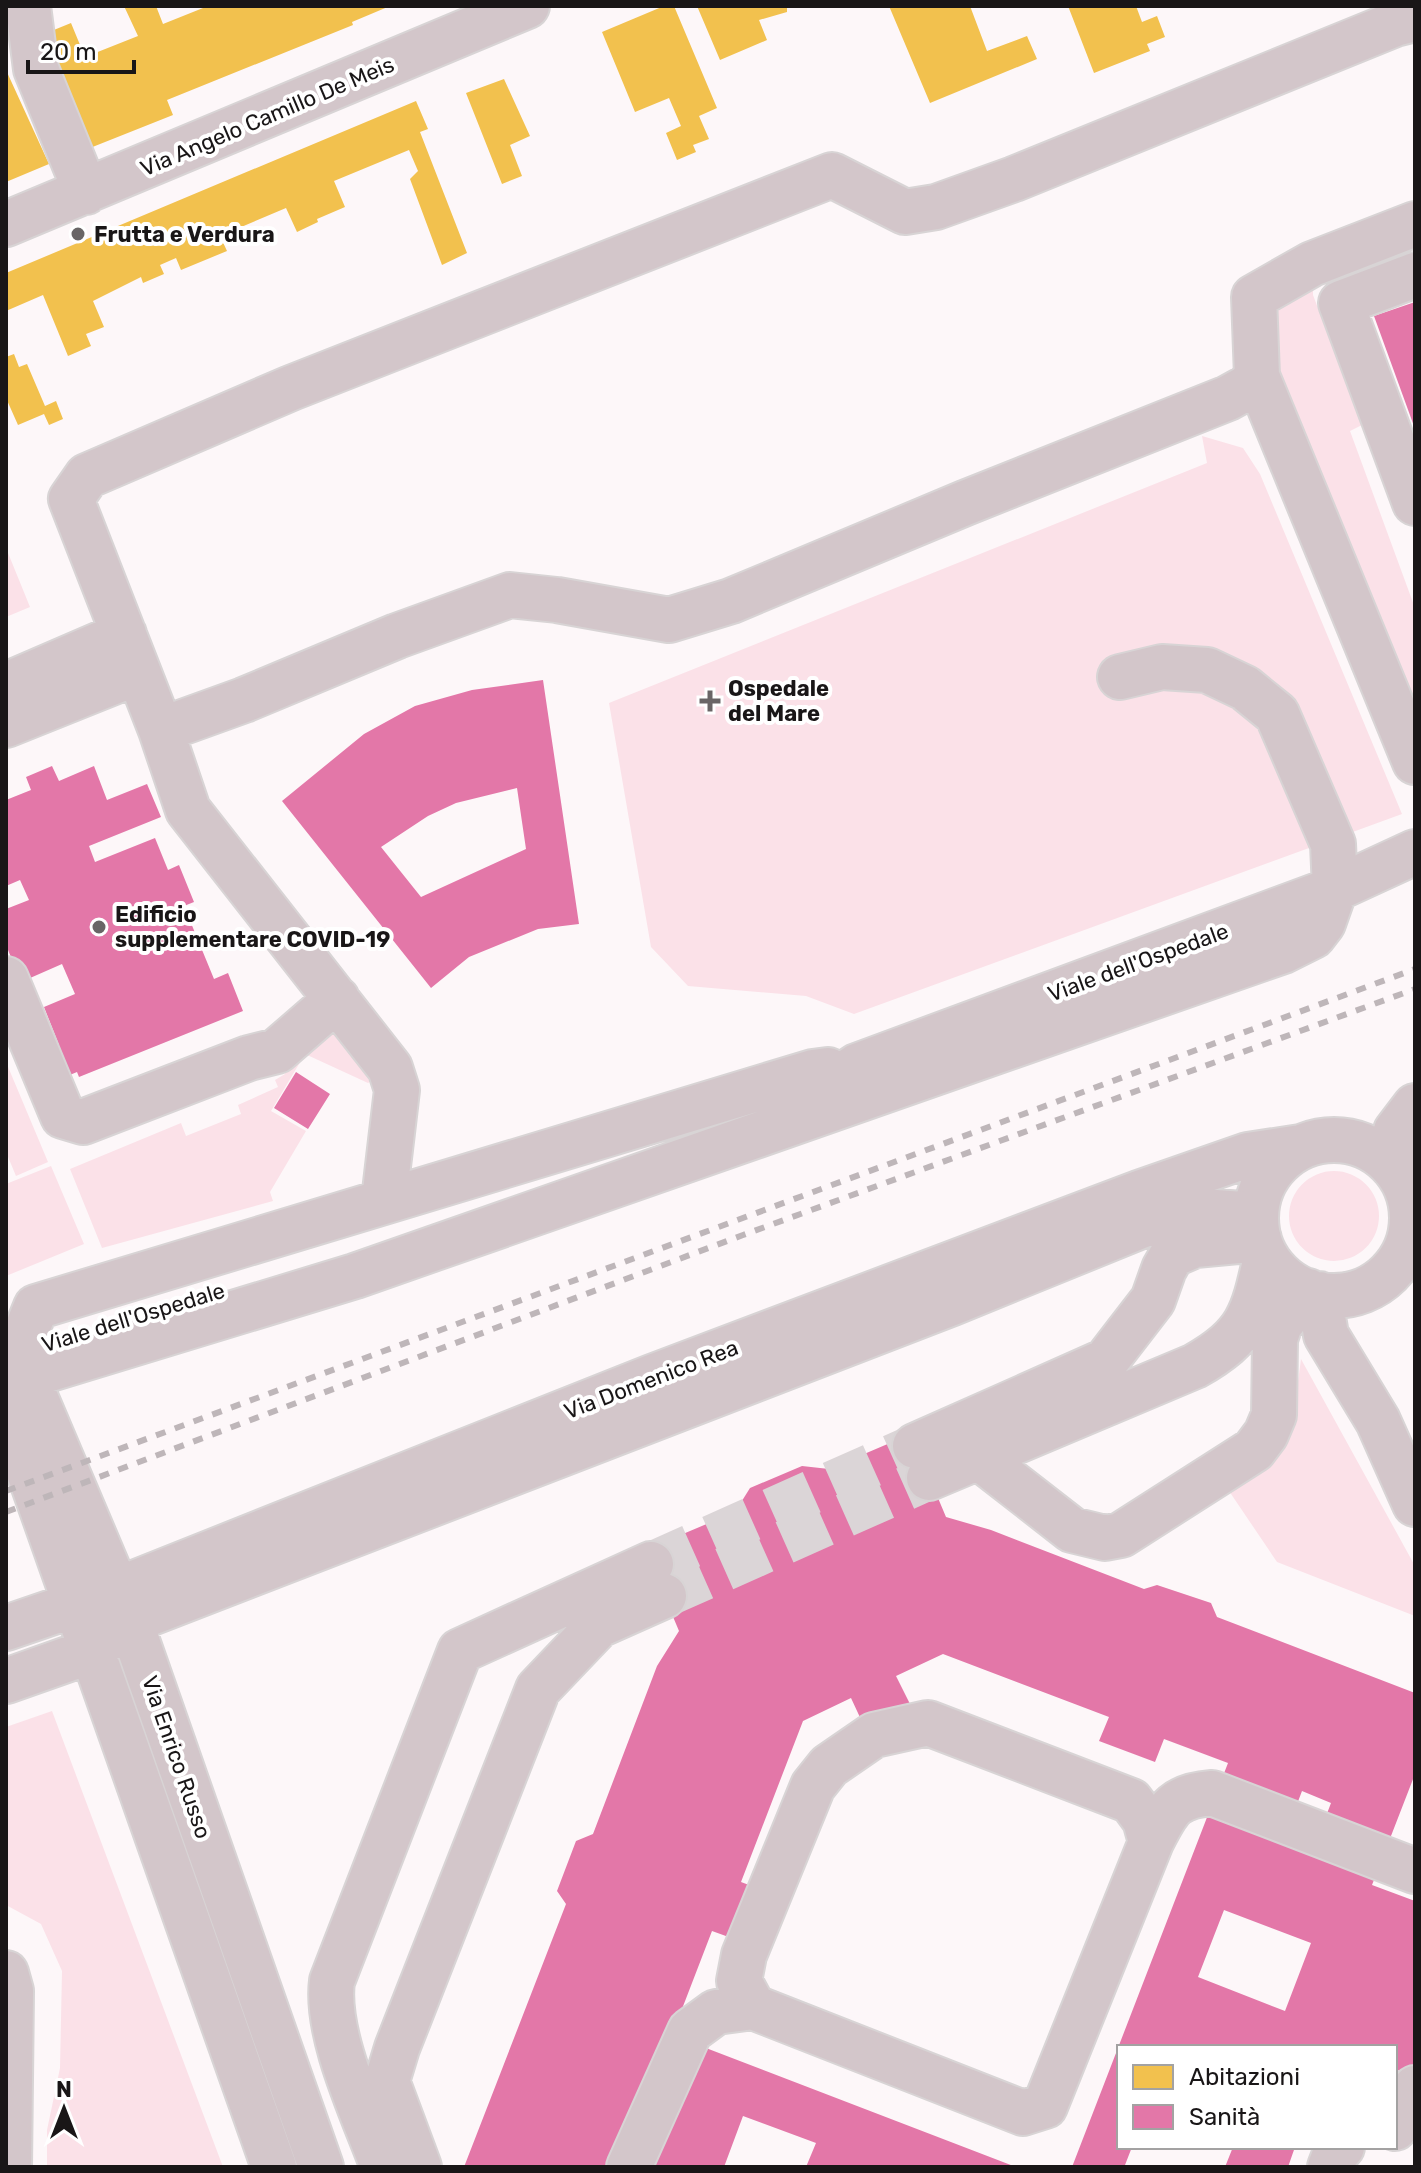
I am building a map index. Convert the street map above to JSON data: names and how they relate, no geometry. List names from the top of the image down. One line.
{"streets":{"street":["Via Angelo Camillo De Meis","Viale dell'Ospedale","Via Domenico Rea","Via Enrico Russo"]},"crossings":[["Viale dell'Ospedale","Via Enrico Russo"],["Via Domenico Rea","Via Enrico Russo"]],"places":{"other":["Frutta e Verdura","Edificio supplementare COVID-19"],"health":["Ospedale del Mare"]},"legend":["Abitazioni","Sanità"],"scale_bar":"20 m","north":"top"}
